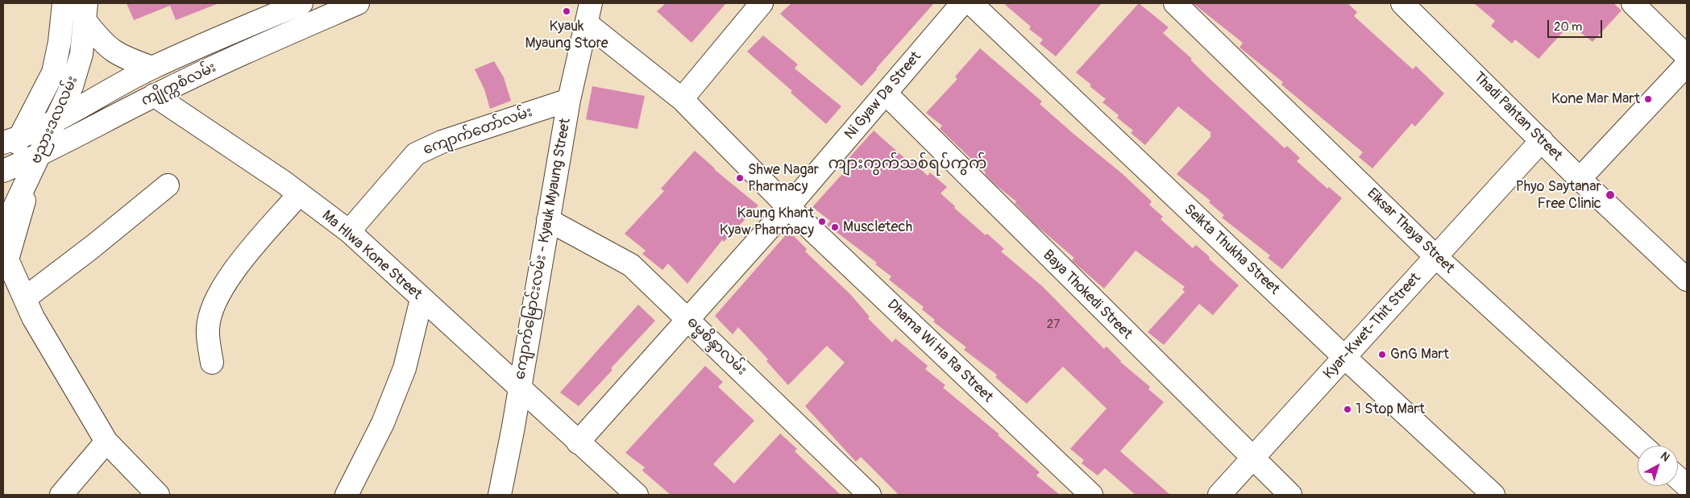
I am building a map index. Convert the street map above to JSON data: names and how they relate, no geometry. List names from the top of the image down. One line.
{"streets":{"street":["ကျိုက္ကစံလမ်း","Ni Gyaw Da Street","Thadi Pahtan Street","ဗညားဒလလမ်း","ကျောက်တော်လမ်း","Eiksar Thaya Street","ကျောက်မြောင်းလမ်း - Kyauk Myaung Street","Seikta Thukha Street","Ma Hlwa Kone Street","Baya Thokedi Street","Kyar-Kwet-Thit Street","ဓမ္မစိန္ဒာလမ်း","Dhama Wi Ha Ra Street"]},"crossings":[["ကျိုက္ကစံလမ်း","ဗညားဒလလမ်း"],["ကျိုက္ကစံလမ်း","Ma Hlwa Kone Street"],["Ni Gyaw Da Street","Ma Hlwa Kone Street"],["Ni Gyaw Da Street","Baya Thokedi Street"],["Ni Gyaw Da Street","ဓမ္မစိန္ဒာလမ်း"],["Ni Gyaw Da Street","Dhama Wi Ha Ra Street"],["Thadi Pahtan Street","Kyar-Kwet-Thit Street"],["ကျောက်တော်လမ်း","ကျောက်မြောင်းလမ်း - Kyauk Myaung Street"],["ကျောက်တော်လမ်း","Ma Hlwa Kone Street"],["Eiksar Thaya Street","Kyar-Kwet-Thit Street"],["ကျောက်မြောင်းလမ်း - Kyauk Myaung Street","Ma Hlwa Kone Street"],["ကျောက်မြောင်းလမ်း - Kyauk Myaung Street","ဓမ္မစိန္ဒာလမ်း"],["ကျောက်မြောင်းလမ်း - Kyauk Myaung Street","Dhama Wi Ha Ra Street"],["Seikta Thukha Street","Kyar-Kwet-Thit Street"],["Baya Thokedi Street","Kyar-Kwet-Thit Street"]],"districts":["ကျားကွက်သစ်ရပ်ကွက်"],"places":["Kyauk Myaung Store","Kone Mar Mart","Shwe Nagar Pharmacy","Phyo Saytanar Free Clinic","Kaung Khant Kyaw Pharmacy","Muscletech","GnG Mart","1 Stop Mart"],"house_numbers":["27"],"scale_bar":"20 m","north":"top right"}
